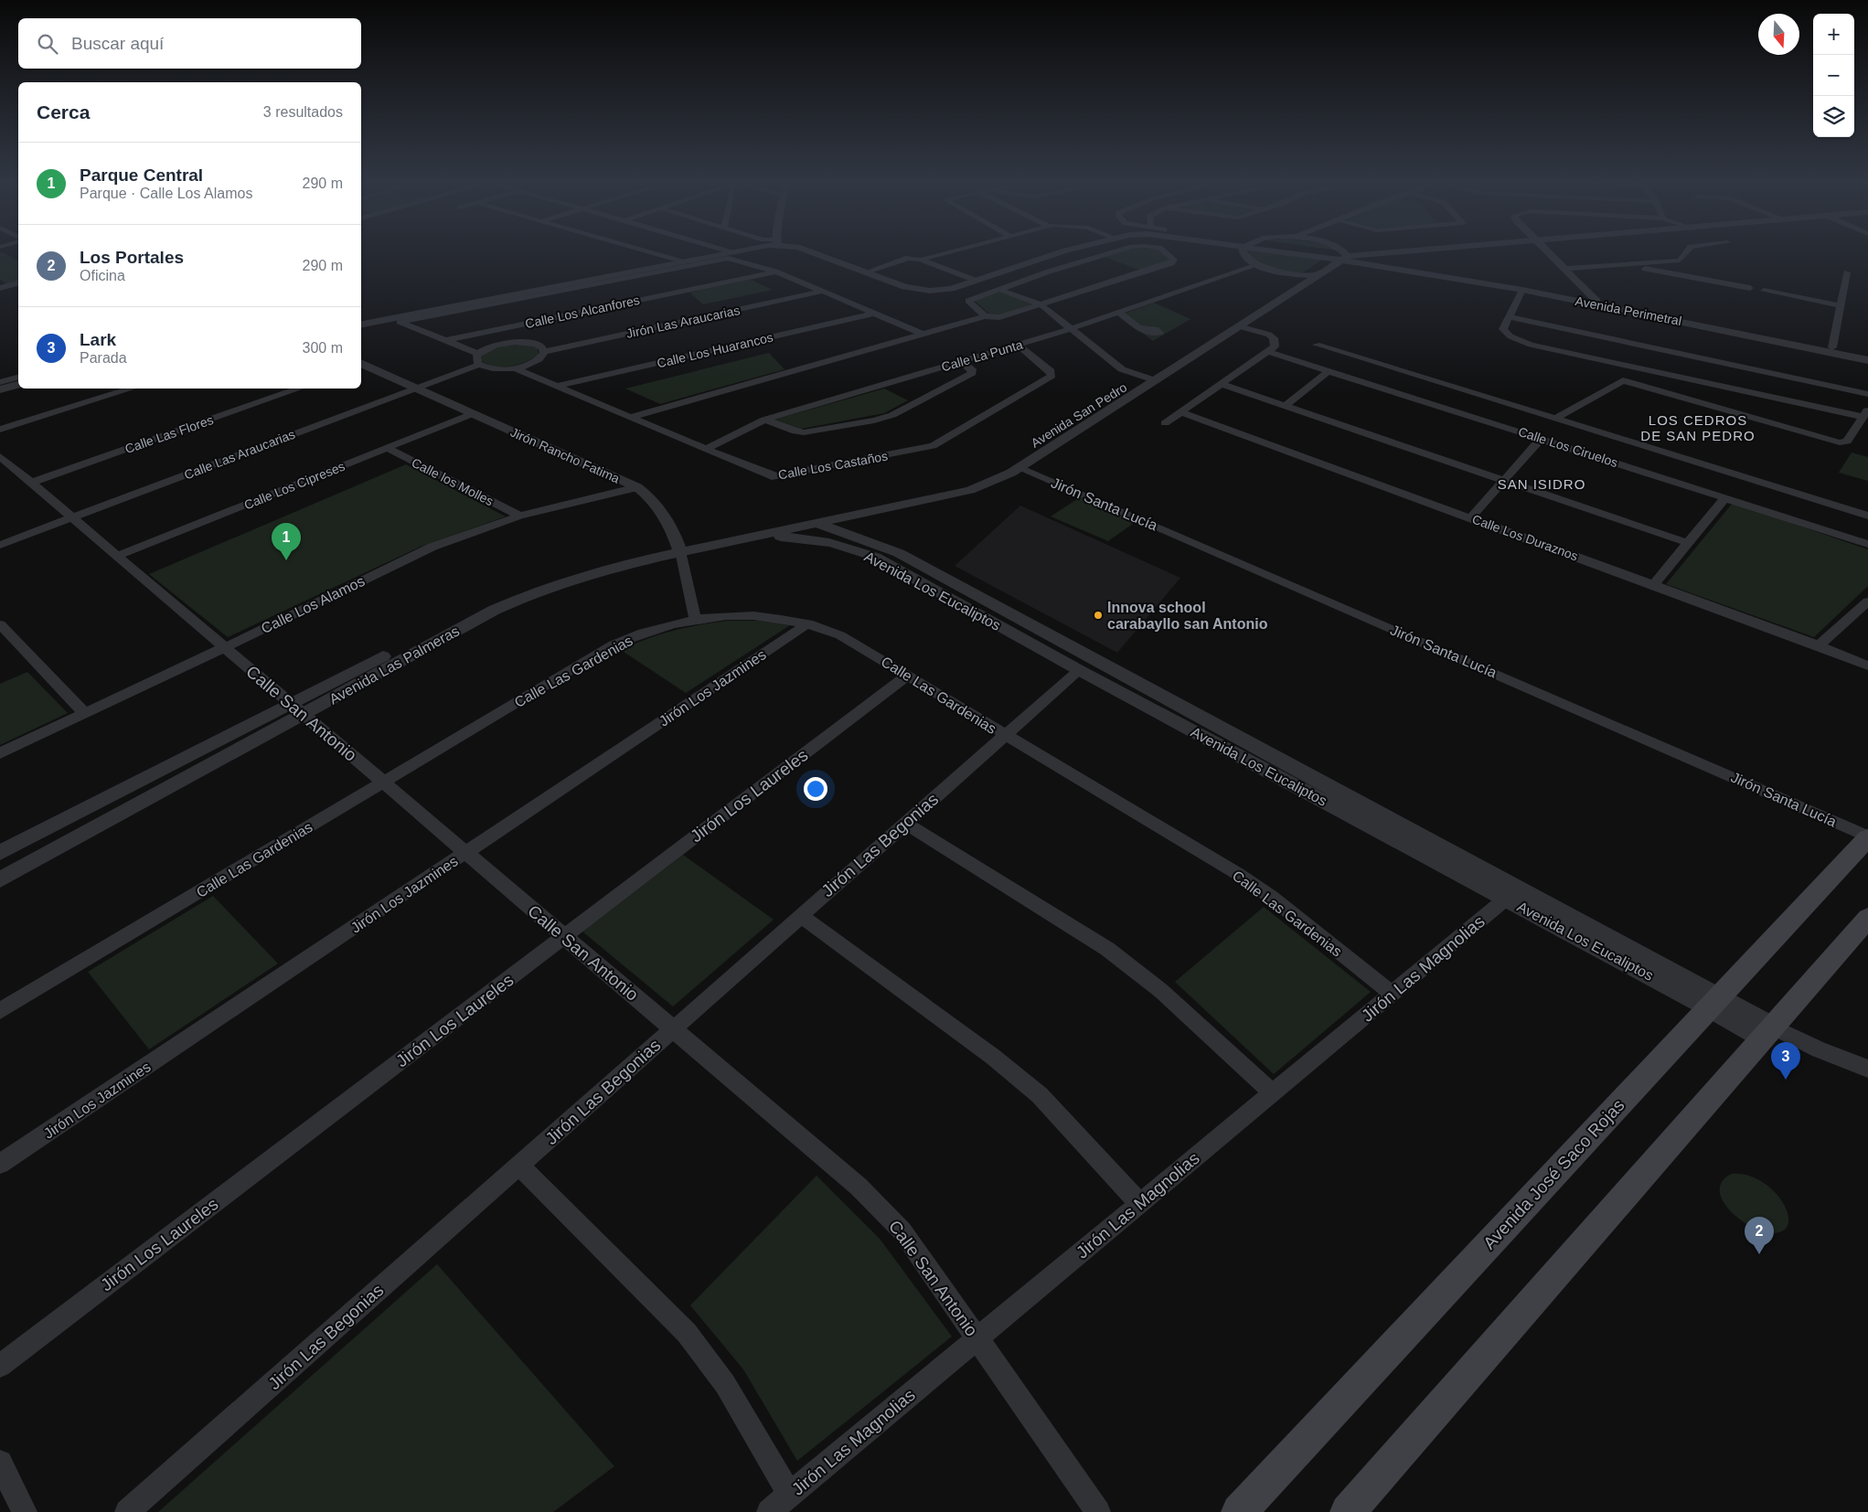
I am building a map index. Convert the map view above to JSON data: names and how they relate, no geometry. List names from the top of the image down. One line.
{"streets":{"main road":["Avenida José Saco Rojas"],"street":["Avenida Perimetral","Calle Los Alcanfores","Jirón Las Araucarias","Calle Los Huarancos","Calle La Punta","Avenida San Pedro","Calle Las Flores","Calle Los Ciruelos","Calle Las Araucarias","Jirón Rancho Fatima","Calle Los Castaños","Calle los Molles","Calle Los Cipreses","Jirón Santa Lucía","Calle Los Duraznos","Avenida Los Eucaliptos","Calle Los Alamos","Avenida Las Palmeras","Calle Las Gardenias","Jirón Los Jazmines","Calle San Antonio","Jirón Los Laureles","Jirón Las Begonias","Jirón Las Magnolias"]},"crossings":[["Avenida Perimetral","Avenida San Pedro"],["Jirón Las Araucarias","Calle Las Araucarias"],["Calle Los Huarancos","Calle Los Castaños"],["Calle La Punta","Calle Los Castaños"],["Avenida San Pedro","Jirón Santa Lucía"],["Avenida San Pedro","Avenida Los Eucaliptos"],["Avenida San Pedro","Avenida Las Palmeras"],["Calle Las Flores","Calle San Antonio"],["Calle Las Araucarias","Jirón Rancho Fatima"],["Calle Las Araucarias","Calle San Antonio"],["Jirón Rancho Fatima","Calle Los Cipreses"],["Jirón Rancho Fatima","Calle Los Alamos"],["Jirón Rancho Fatima","Avenida Las Palmeras"],["Jirón Rancho Fatima","Calle Las Gardenias"],["Calle los Molles","Calle Los Cipreses"],["Calle los Molles","Calle Los Alamos"],["Calle Los Cipreses","Calle San Antonio"],["Jirón Santa Lucía","Avenida José Saco Rojas"],["Avenida Los Eucaliptos","Avenida Las Palmeras"],["Avenida Los Eucaliptos","Jirón Las Begonias"],["Avenida Los Eucaliptos","Jirón Las Magnolias"],["Avenida Los Eucaliptos","Avenida José Saco Rojas"],["Calle Los Alamos","Calle San Antonio"],["Avenida Las Palmeras","Calle San Antonio"],["Calle Las Gardenias","Jirón Los Jazmines"],["Calle Las Gardenias","Calle San Antonio"],["Calle Las Gardenias","Jirón Los Laureles"],["Calle Las Gardenias","Jirón Las Begonias"],["Calle Las Gardenias","Jirón Las Magnolias"],["Jirón Los Jazmines","Calle San Antonio"],["Calle San Antonio","Jirón Los Laureles"],["Calle San Antonio","Jirón Las Begonias"],["Calle San Antonio","Jirón Las Magnolias"]],"districts":["LOS CEDROS DE SAN PEDRO","SAN ISIDRO"],"places":["Innova school carabayllo san Antonio"],"north":"bottom","page":{"map_buttons":["+","−"],"search":"Buscar aquí","heading":["Cerca","3 resultados"],"list":[{"mark":"1","name":"Parque Central","note":"Parque · Calle Los Alamos","value":"290 m"},{"mark":"2","name":"Los Portales","note":"Oficina","value":"290 m"},{"mark":"3","name":"Lark","note":"Parada","value":"300 m"}],"pins":["1","3","2"]}}
